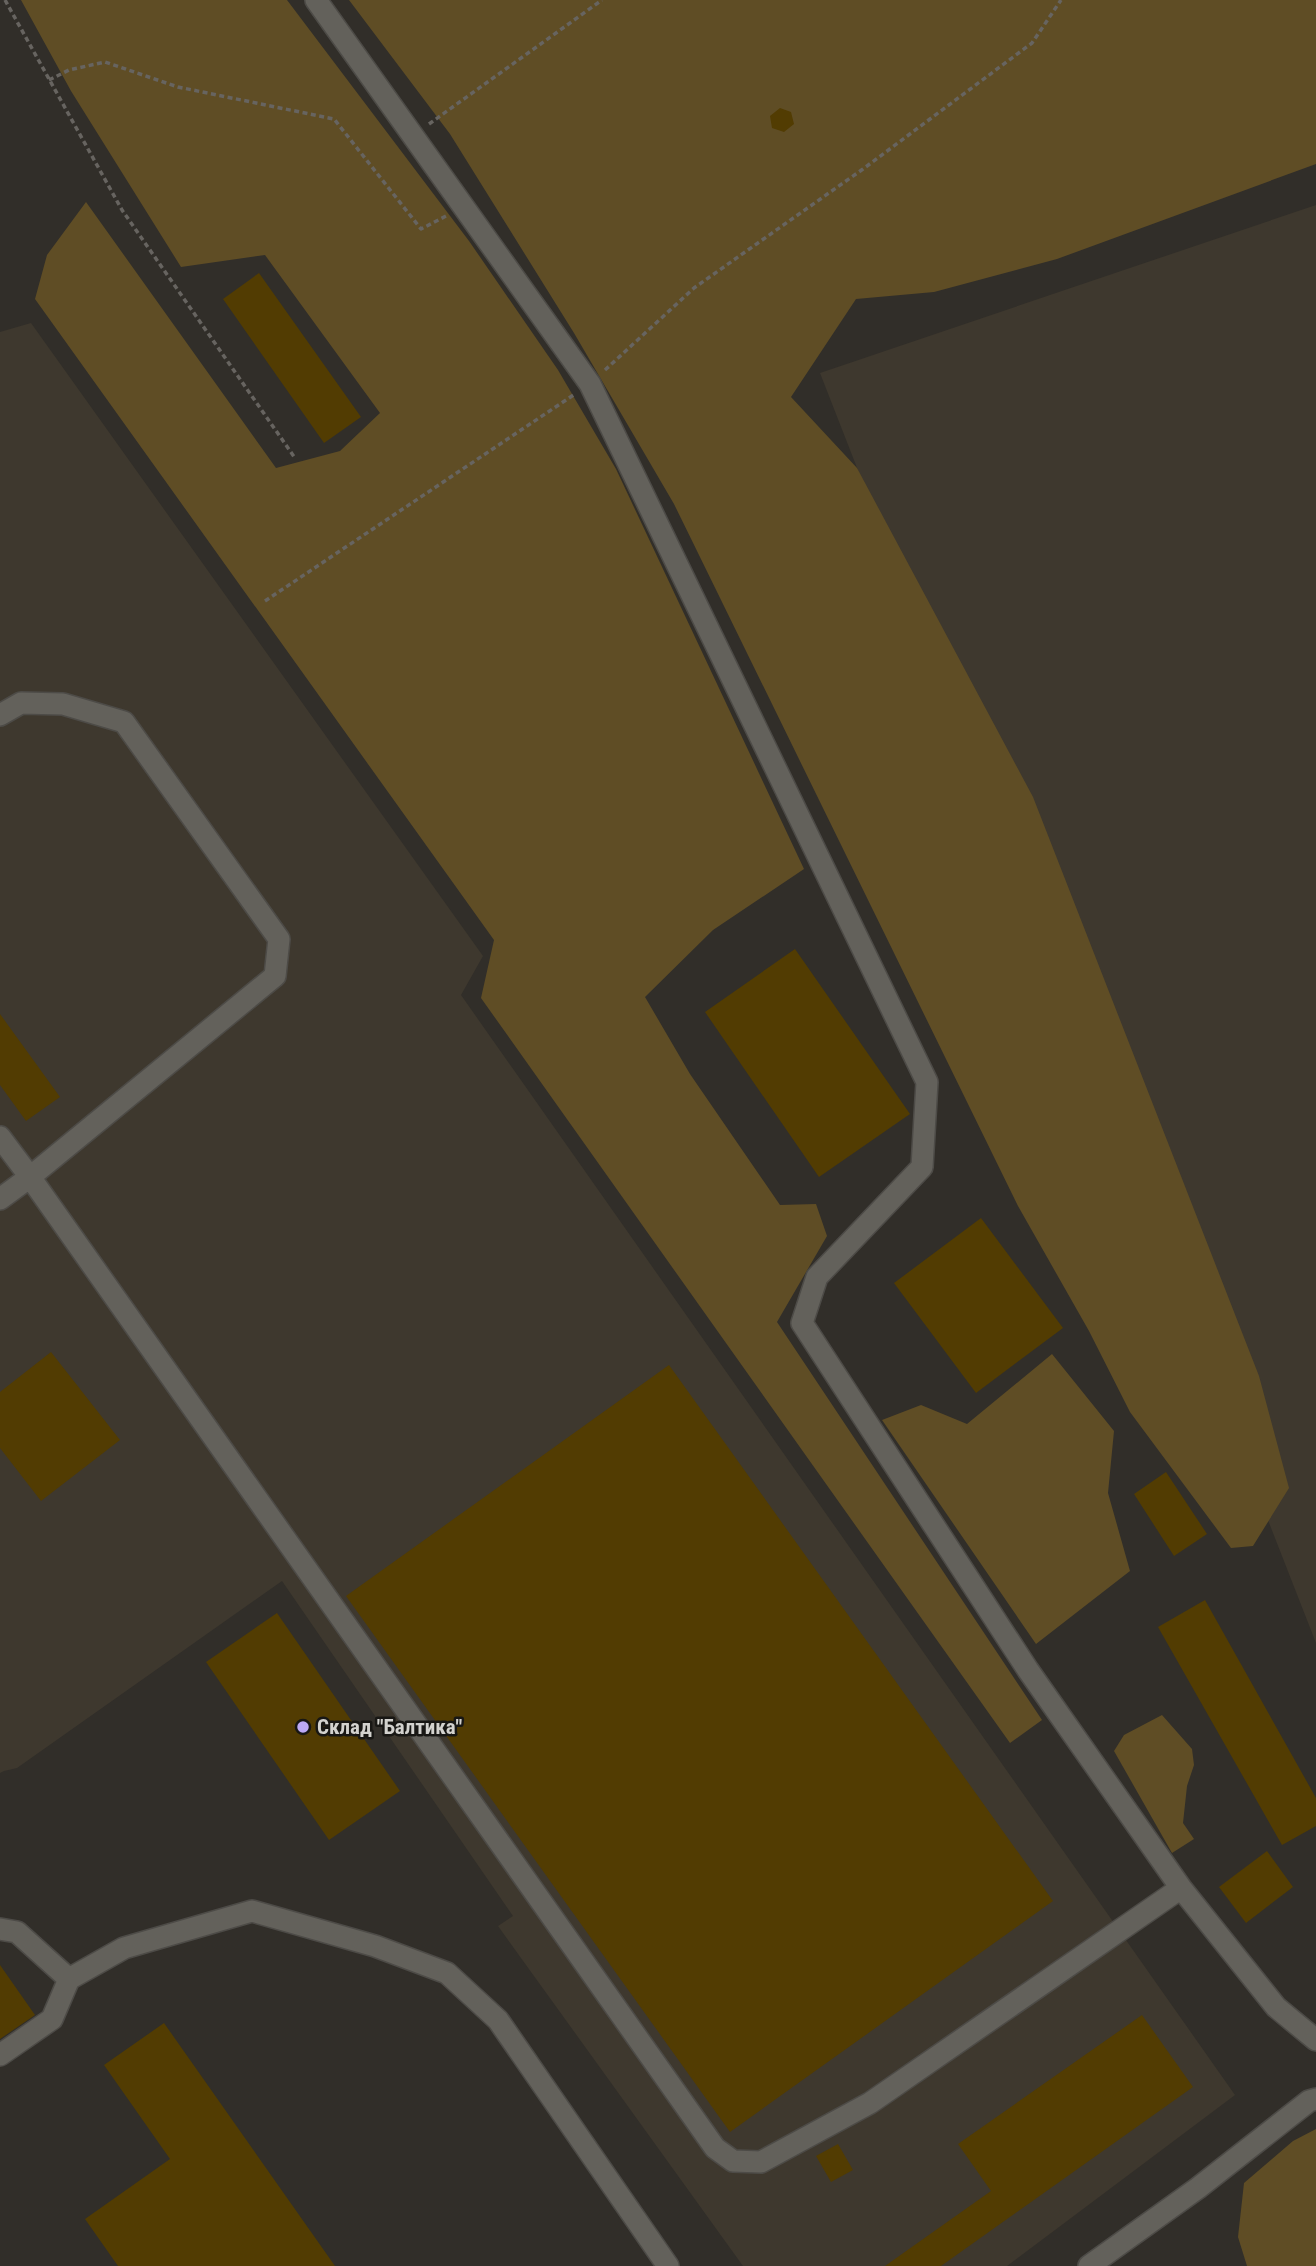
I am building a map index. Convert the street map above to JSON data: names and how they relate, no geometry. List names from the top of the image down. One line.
{"places":["Склад \"Балтика\""]}
